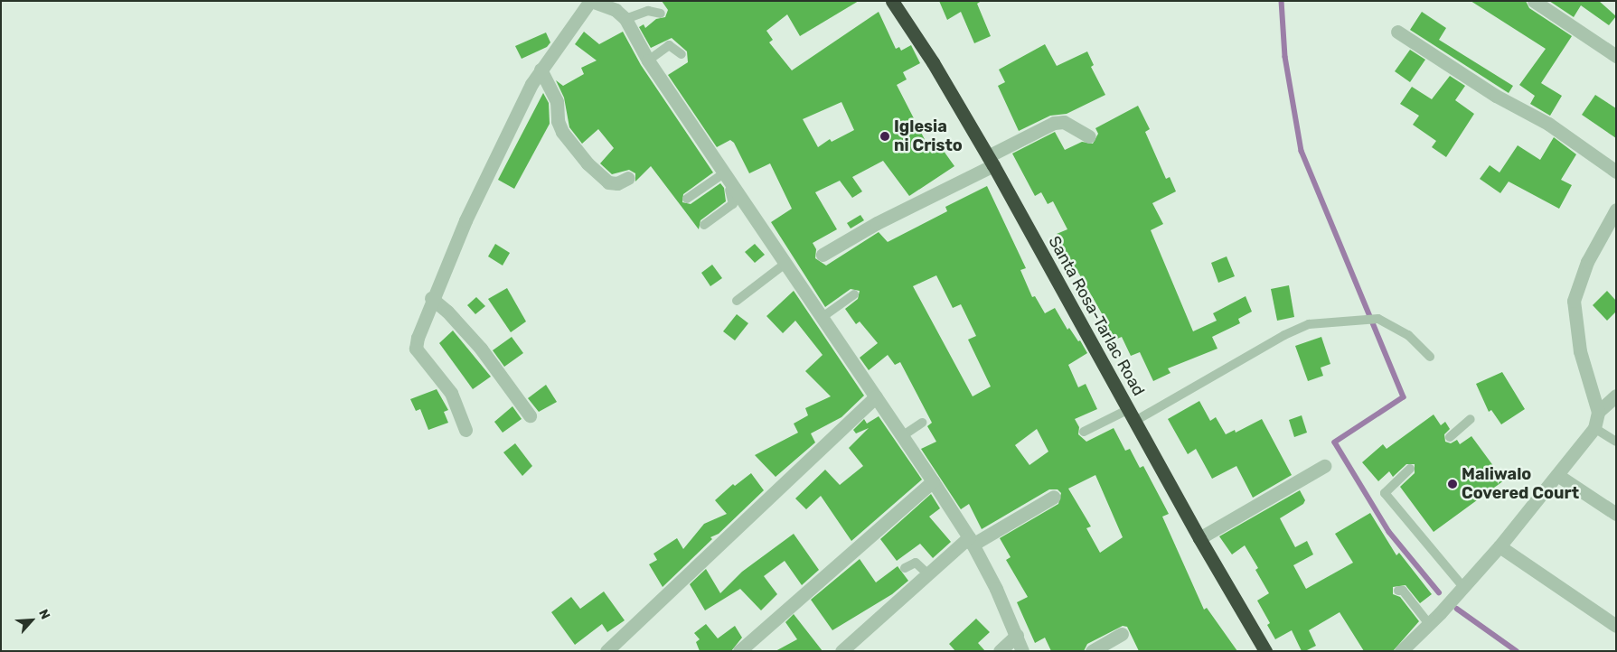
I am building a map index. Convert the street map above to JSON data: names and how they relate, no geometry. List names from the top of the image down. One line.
{"streets":{"highway":["Santa Rosa-Tarlac Road"]},"places":["Iglesia ni Cristo","Maliwalo Covered Court"],"north":"top right"}
